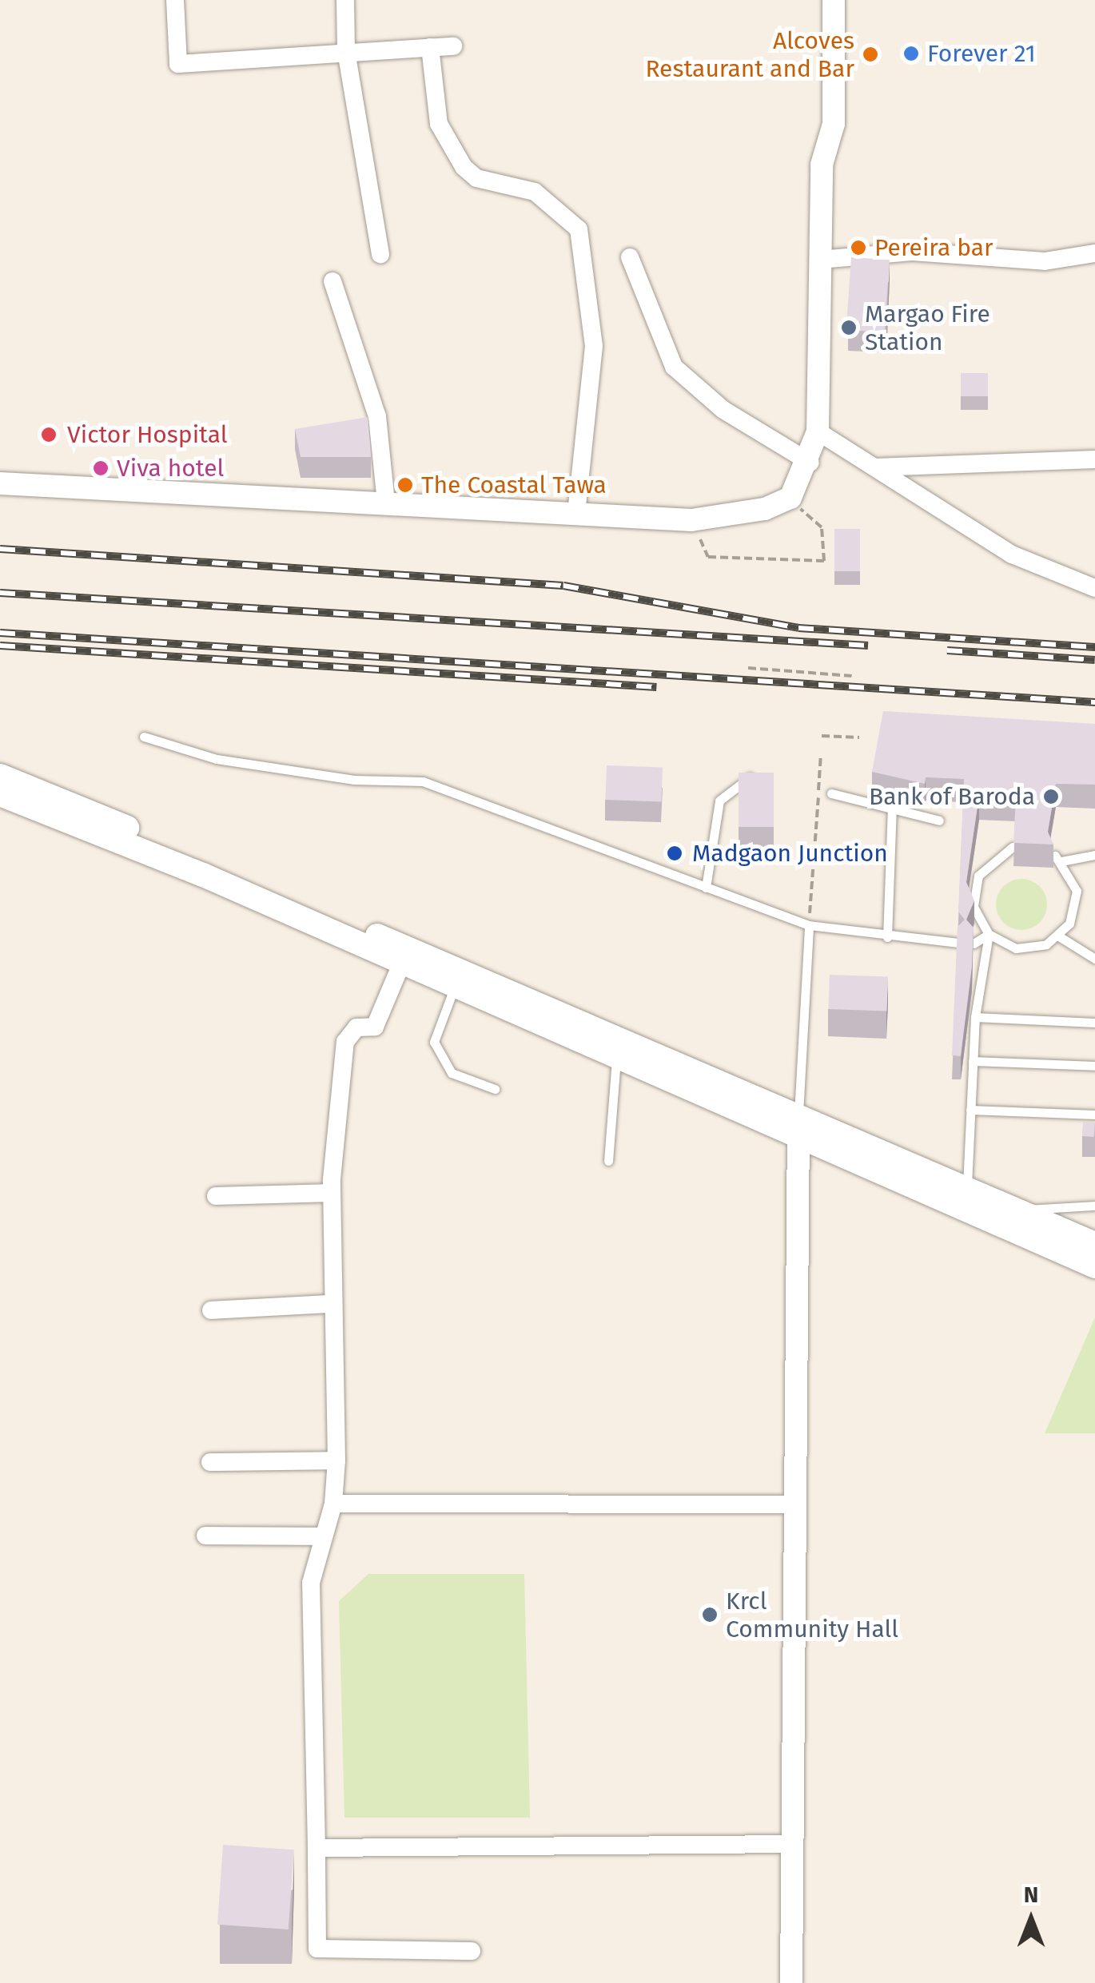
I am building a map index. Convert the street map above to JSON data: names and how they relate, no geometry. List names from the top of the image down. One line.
{"places":["Forever 21","Alcoves Restaurant and Bar","Pereira bar","Margao Fire Station","Victor Hospital","Viva hotel","The Coastal Tawa","Bank of Baroda","Madgaon Junction","Krcl Community Hall"],"north":"top"}
